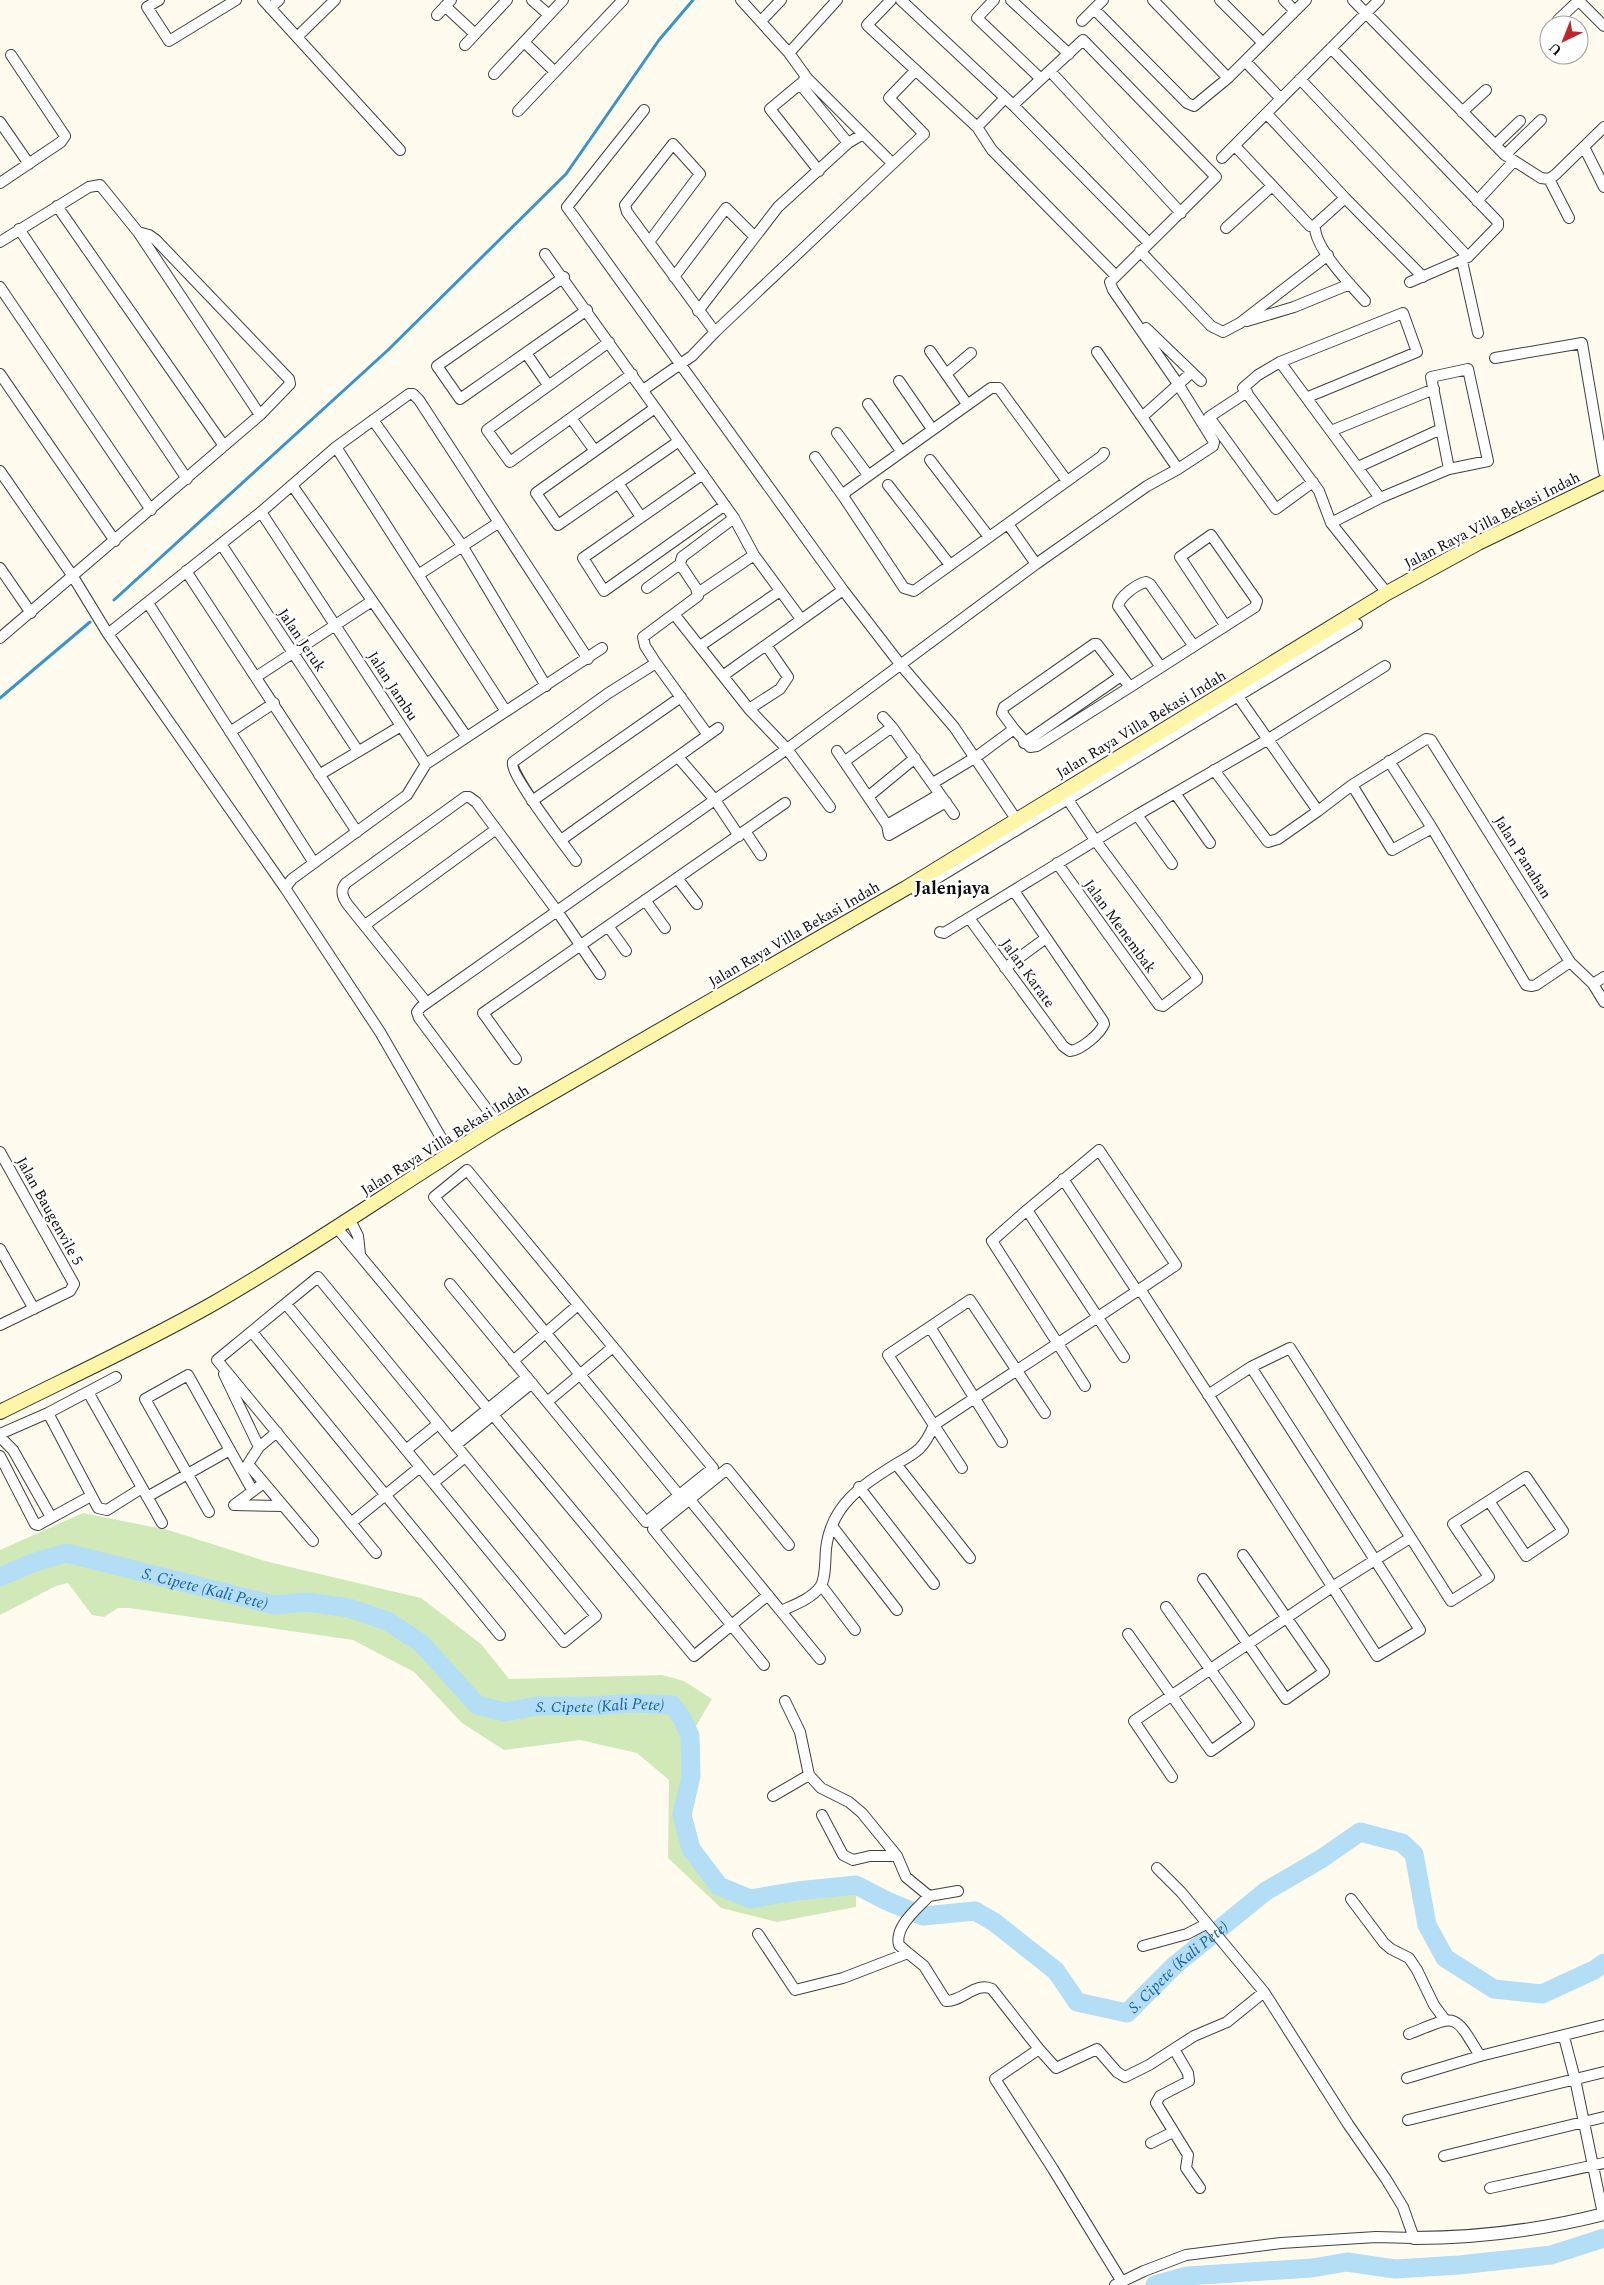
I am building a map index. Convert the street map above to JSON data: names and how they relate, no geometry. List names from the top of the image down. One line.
{"streets":{"main road":["Jalan Raya Villa Bekasi Indah"],"street":["Jalan Jeruk","Jalan Jambu","Jalan Panahan","Jalan Menembak","Jalan Karate","Jalan Baugenvile 5"]},"districts":["Jalenjaya"],"water":["S. Cipete (Kali Pete)"],"north":"bottom left"}
